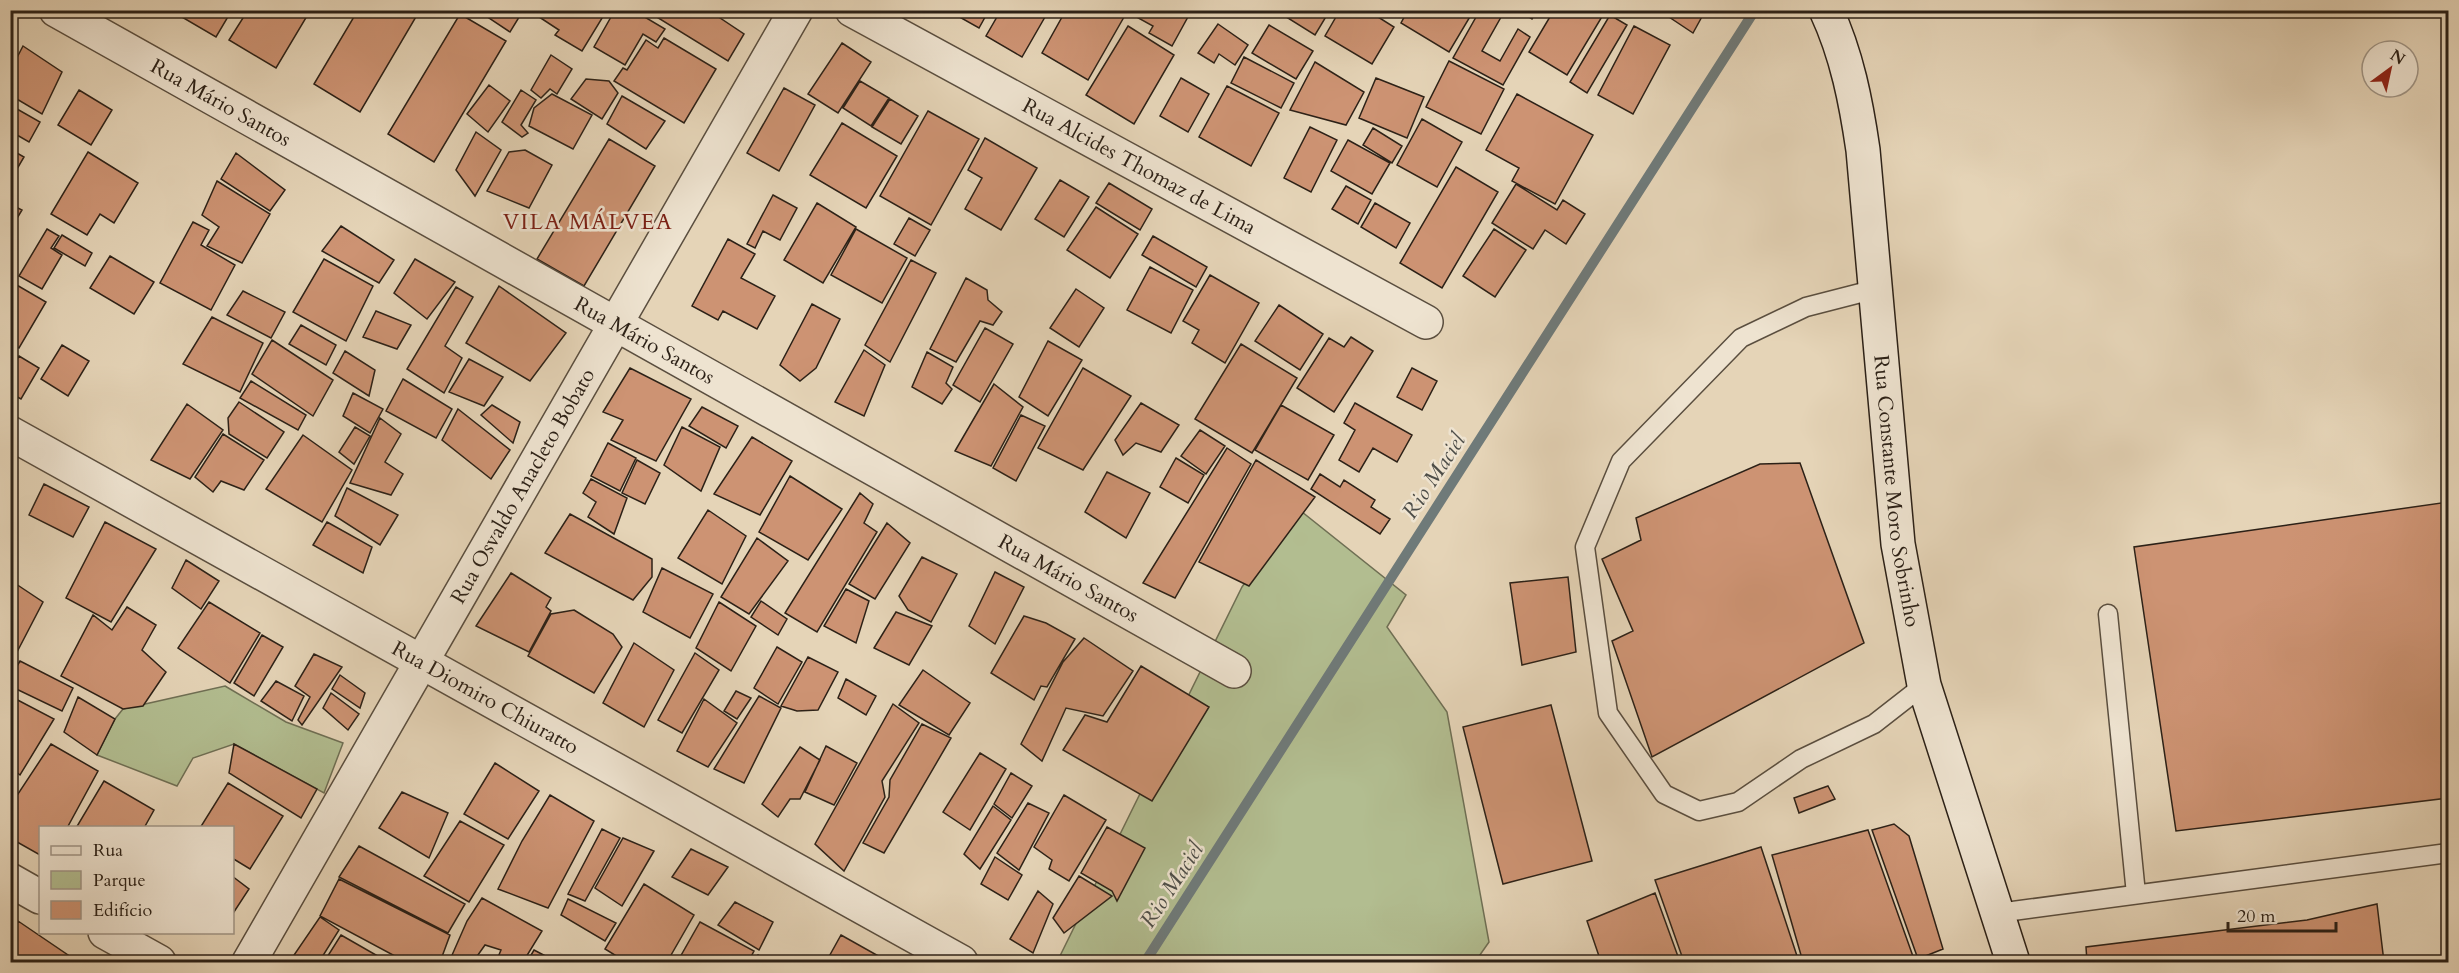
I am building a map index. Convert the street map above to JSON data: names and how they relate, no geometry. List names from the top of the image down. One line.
{"streets":{"street":["Rua Mário Santos","Rua Alcides Thomaz de Lima","Rua Osvaldo Anacleto Bobato","Rua Constante Moro Sobrinho","Rua Diomiro Chiuratto"]},"crossings":[["Rua Mário Santos","Rua Osvaldo Anacleto Bobato"],["Rua Osvaldo Anacleto Bobato","Rua Diomiro Chiuratto"]],"districts":["VILA MÁLVEA"],"water":["Rio Maciel"],"legend":["Rua","Parque","Edifício"],"scale_bar":"20 m","north":"top right"}
